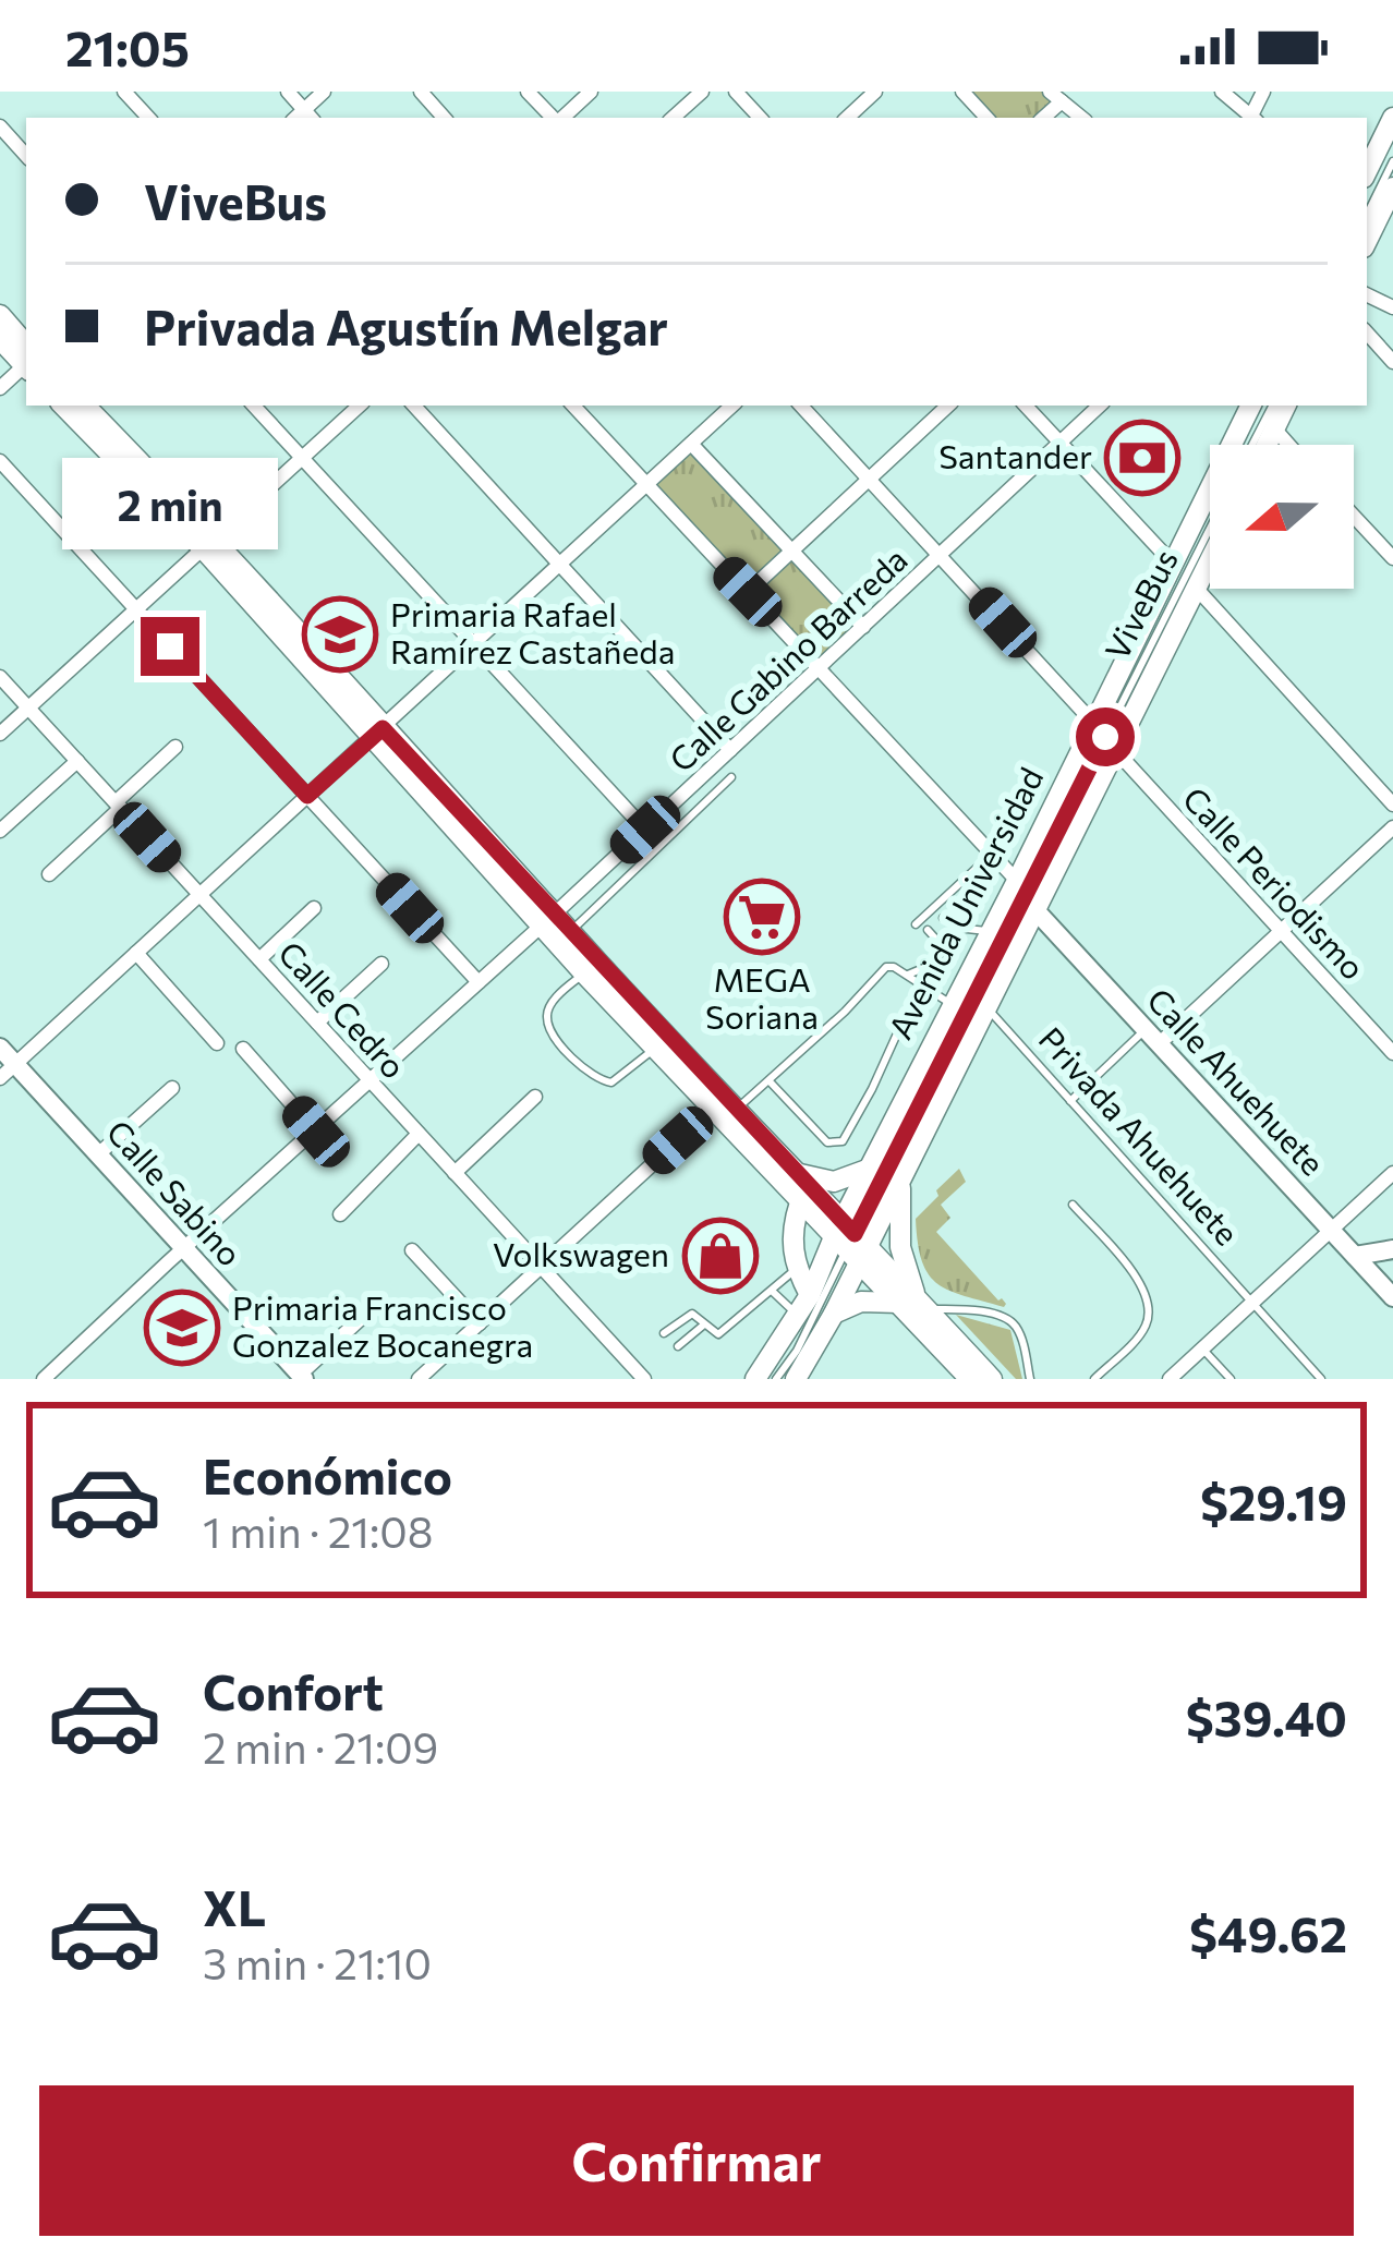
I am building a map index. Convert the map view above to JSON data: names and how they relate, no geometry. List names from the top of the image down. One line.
{"streets":{"main road":["Avenida Universidad"],"street":["Calle Gabino Barreda","Calle Periodismo","Calle Cedro","Calle Ahuehuete","Calle Sabino"],"lane":["ViveBus","Privada Ahuehuete"]},"crossings":[["ViveBus","Avenida Universidad"],["Calle Gabino Barreda","Calle Cedro"],["Calle Gabino Barreda","Calle Sabino"],["Calle Periodismo","Avenida Universidad"],["Avenida Universidad","Calle Ahuehuete"],["Avenida Universidad","Privada Ahuehuete"]],"places":{"bank":["Santander"],"school or university":["Primaria Rafael Ramírez Castañeda","Primaria Francisco Gonzalez Bocanegra"],"supermarket":["MEGA Soriana"],"shop":["Volkswagen"]},"north":"left","page":{"status":"21:05","banner":["ViveBus","Privada Agustín Melgar"],"bubble":"2 min","list":[{"name":"Económico","note":"1 min · 21:08","value":"$29.19"},{"name":"Confort","note":"2 min · 21:09","value":"$39.40"},{"name":"XL","note":"3 min · 21:10","value":"$49.62"}],"buttons":"Confirmar"}}
